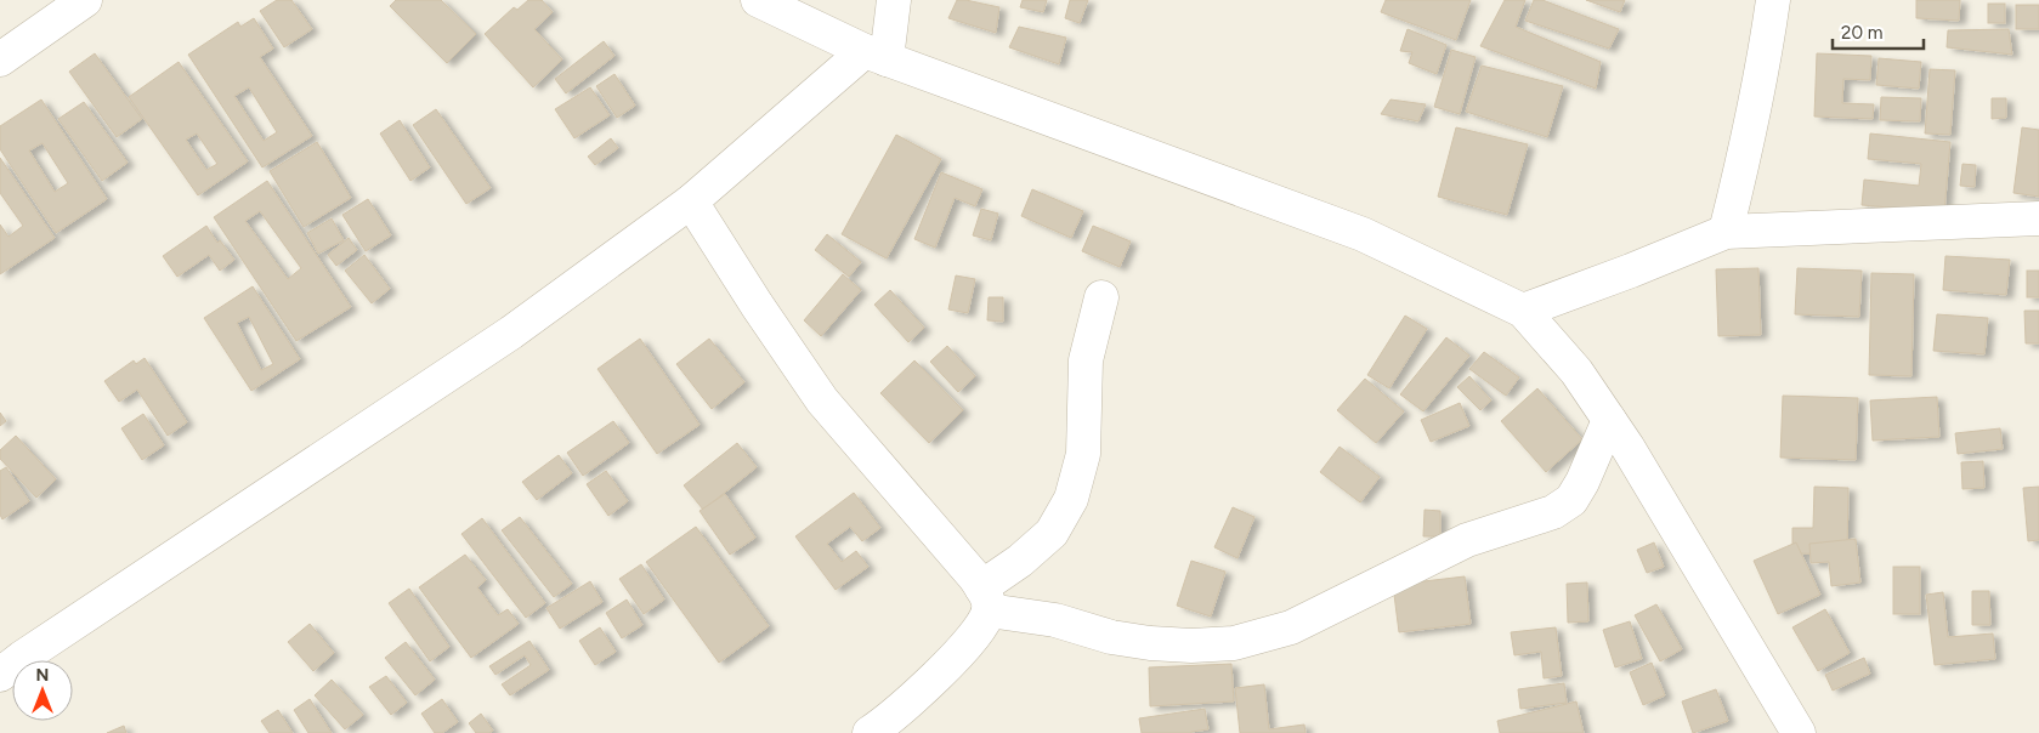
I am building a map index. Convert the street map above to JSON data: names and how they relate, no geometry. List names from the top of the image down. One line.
{"scale_bar":"20 m","north":"top"}
